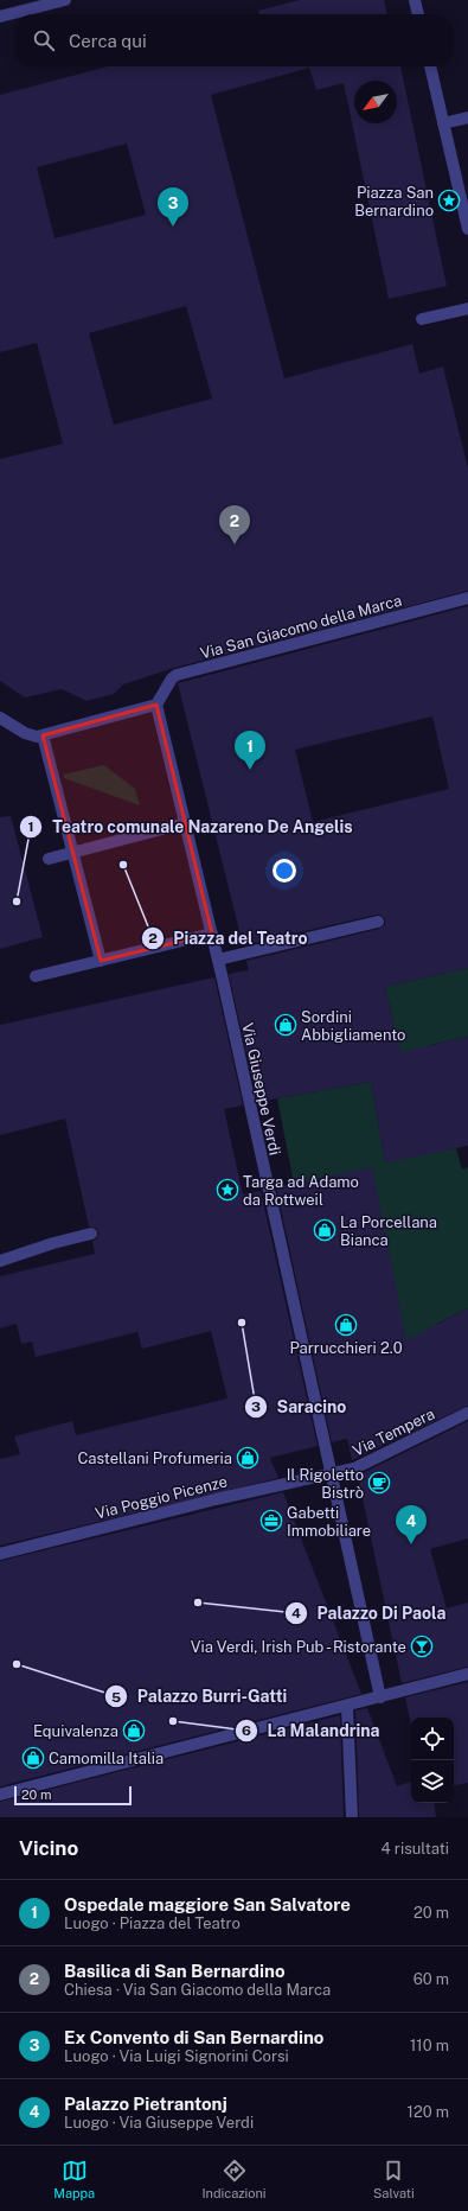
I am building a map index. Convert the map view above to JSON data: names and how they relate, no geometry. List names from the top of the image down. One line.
{"streets":{"street":["Via San Giacomo della Marca","Via Giuseppe Verdi","Via Tempera","Via Poggio Picenze"]},"crossings":[["Via San Giacomo della Marca","Via Giuseppe Verdi"],["Via Giuseppe Verdi","Via Tempera"],["Via Giuseppe Verdi","Via Poggio Picenze"],["Via Tempera","Via Poggio Picenze"]],"places":{"place":["Piazza San Bernardino","Targa ad Adamo da Rottweil"],"other":["Piazza del Teatro","Teatro comunale Nazareno De Angelis","Saracino","Palazzo Di Paola","Palazzo Burri-Gatti","La Malandrina"],"shop":["Sordini Abbigliamento","La Porcellana Bianca","Parrucchieri 2.0","Castellani Profumeria","Equivalenza","Camomilla Italia"],"cafe":["Il Rigoletto Bistrò"],"office":["Gabetti Immobiliare"],"bar":["Via Verdi, Irish Pub - Ristorante"]},"scale_bar":"20 m","north":"bottom left","page":{"search":"Cerca qui","pins":["3","2","1","4"],"scale":"20 m","heading":["Vicino","4 risultati"],"list":[{"mark":"1","name":"Ospedale maggiore San Salvatore","note":"Luogo · Piazza del Teatro","value":"20 m"},{"mark":"2","name":"Basilica di San Bernardino","note":"Chiesa · Via San Giacomo della Marca","value":"60 m"},{"mark":"3","name":"Ex Convento di San Bernardino","note":"Luogo · Via Luigi Signorini Corsi","value":"110 m"},{"mark":"4","name":"Palazzo Pietrantonj","note":"Luogo · Via Giuseppe Verdi","value":"120 m"}],"nav":["Mappa","Indicazioni","Salvati"]}}
